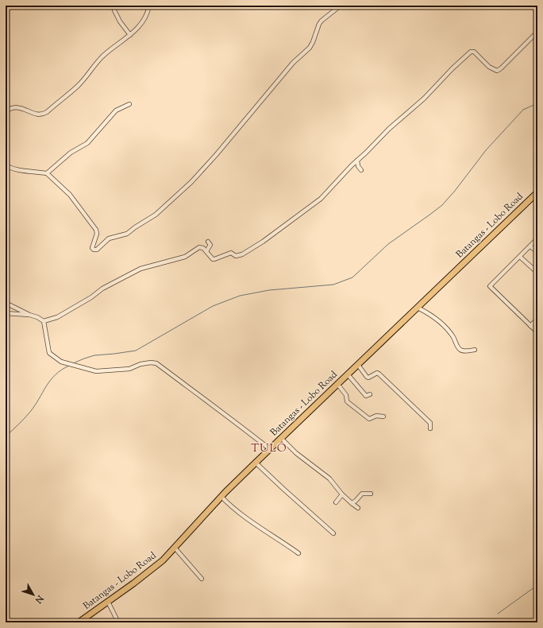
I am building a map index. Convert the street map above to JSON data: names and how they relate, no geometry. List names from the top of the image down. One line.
{"streets":{"main road":["Batangas - Lobo Road"]},"districts":["TULO"],"north":"bottom right"}
